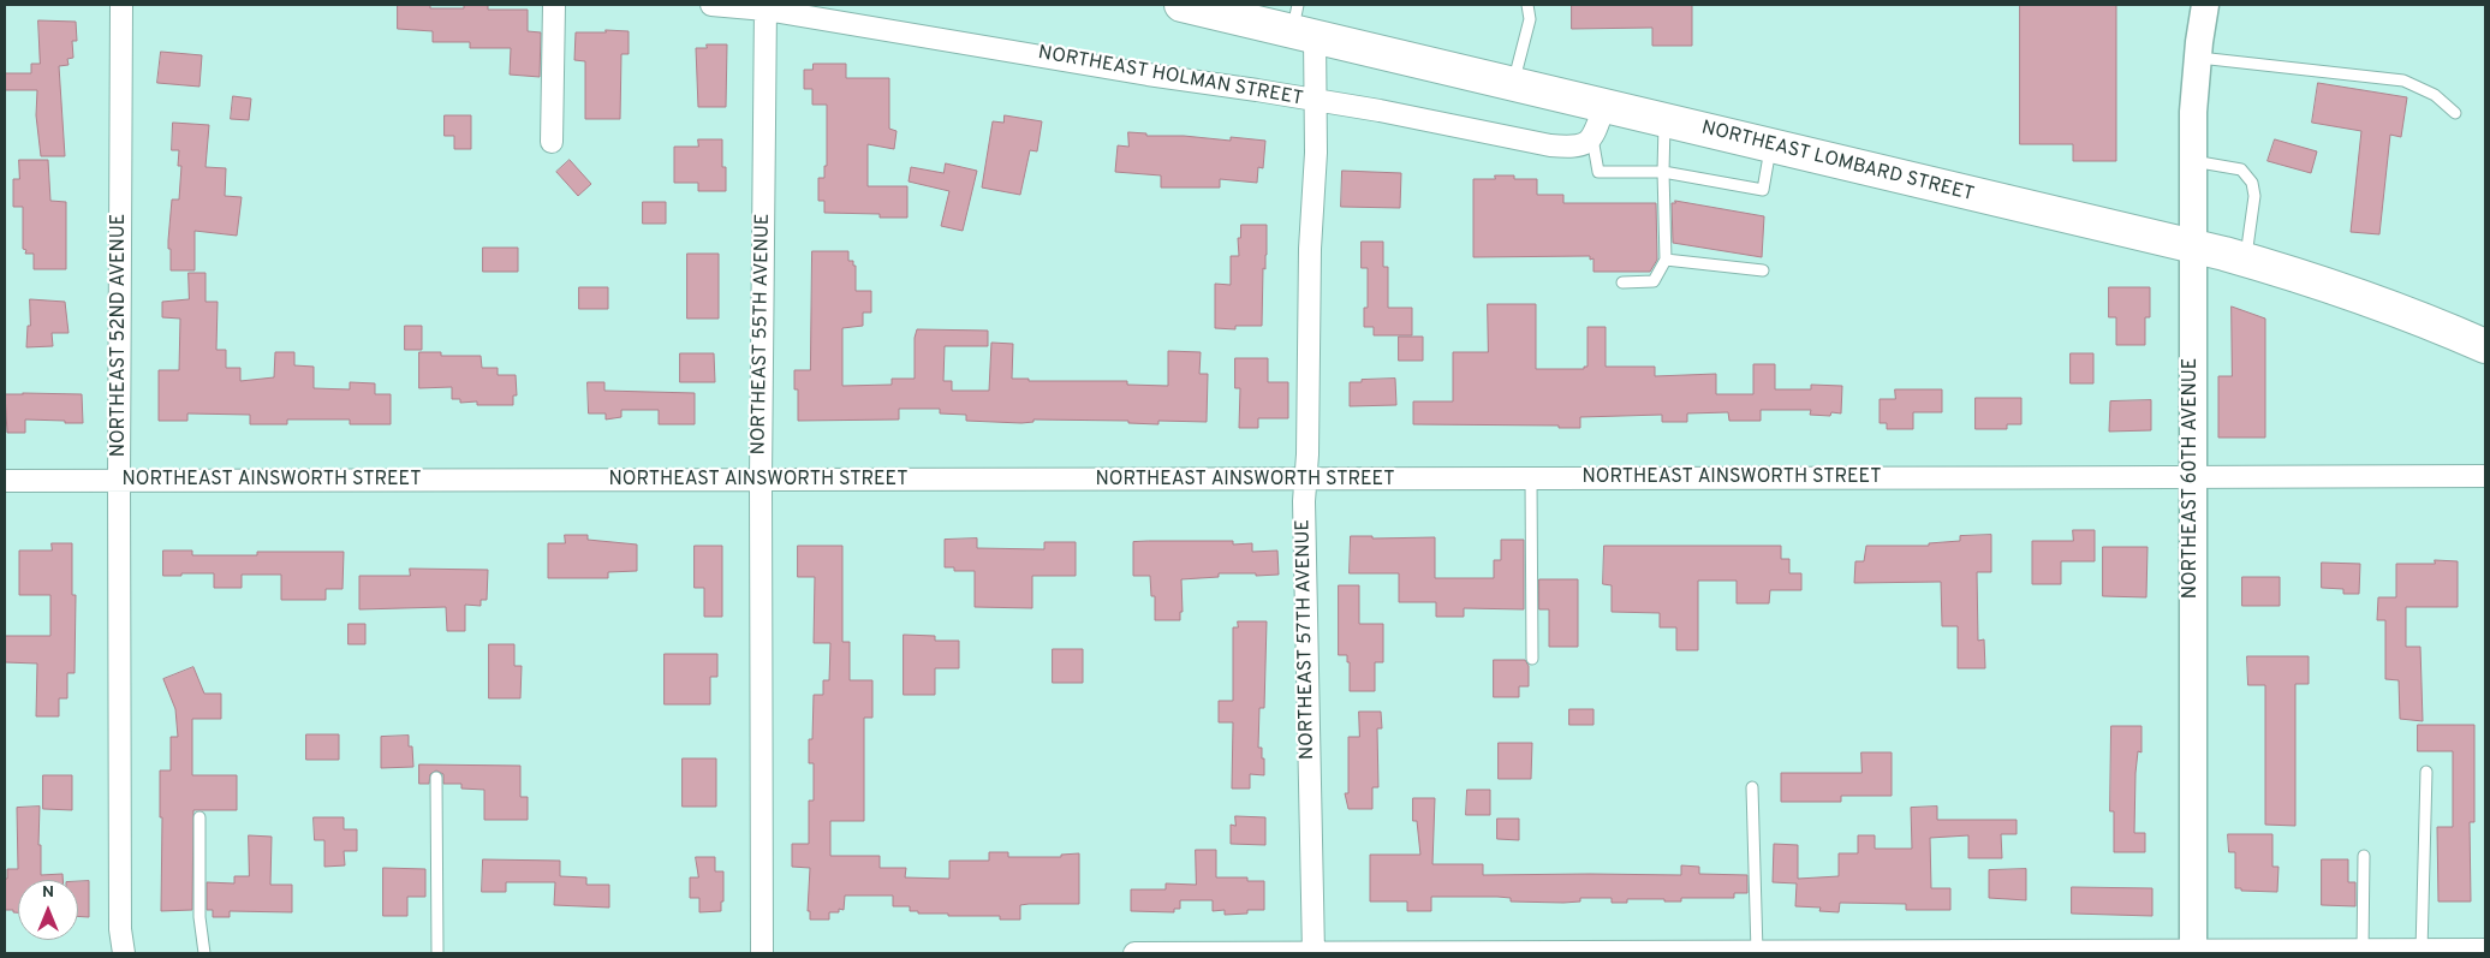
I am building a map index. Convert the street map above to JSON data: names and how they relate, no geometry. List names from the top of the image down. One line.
{"streets":{"main road":["NORTHEAST LOMBARD STREET"],"street":["NORTHEAST HOLMAN STREET","NORTHEAST 55TH AVENUE","NORTHEAST 52ND AVENUE","NORTHEAST AINSWORTH STREET","NORTHEAST 60TH AVENUE","NORTHEAST 57TH AVENUE"]},"crossings":[["NORTHEAST HOLMAN STREET","NORTHEAST 55TH AVENUE"],["NORTHEAST HOLMAN STREET","NORTHEAST 57TH AVENUE"],["NORTHEAST LOMBARD STREET","NORTHEAST 60TH AVENUE"],["NORTHEAST LOMBARD STREET","NORTHEAST 57TH AVENUE"],["NORTHEAST 55TH AVENUE","NORTHEAST AINSWORTH STREET"],["NORTHEAST 52ND AVENUE","NORTHEAST AINSWORTH STREET"],["NORTHEAST AINSWORTH STREET","NORTHEAST 60TH AVENUE"],["NORTHEAST AINSWORTH STREET","NORTHEAST 57TH AVENUE"]],"north":"top"}
